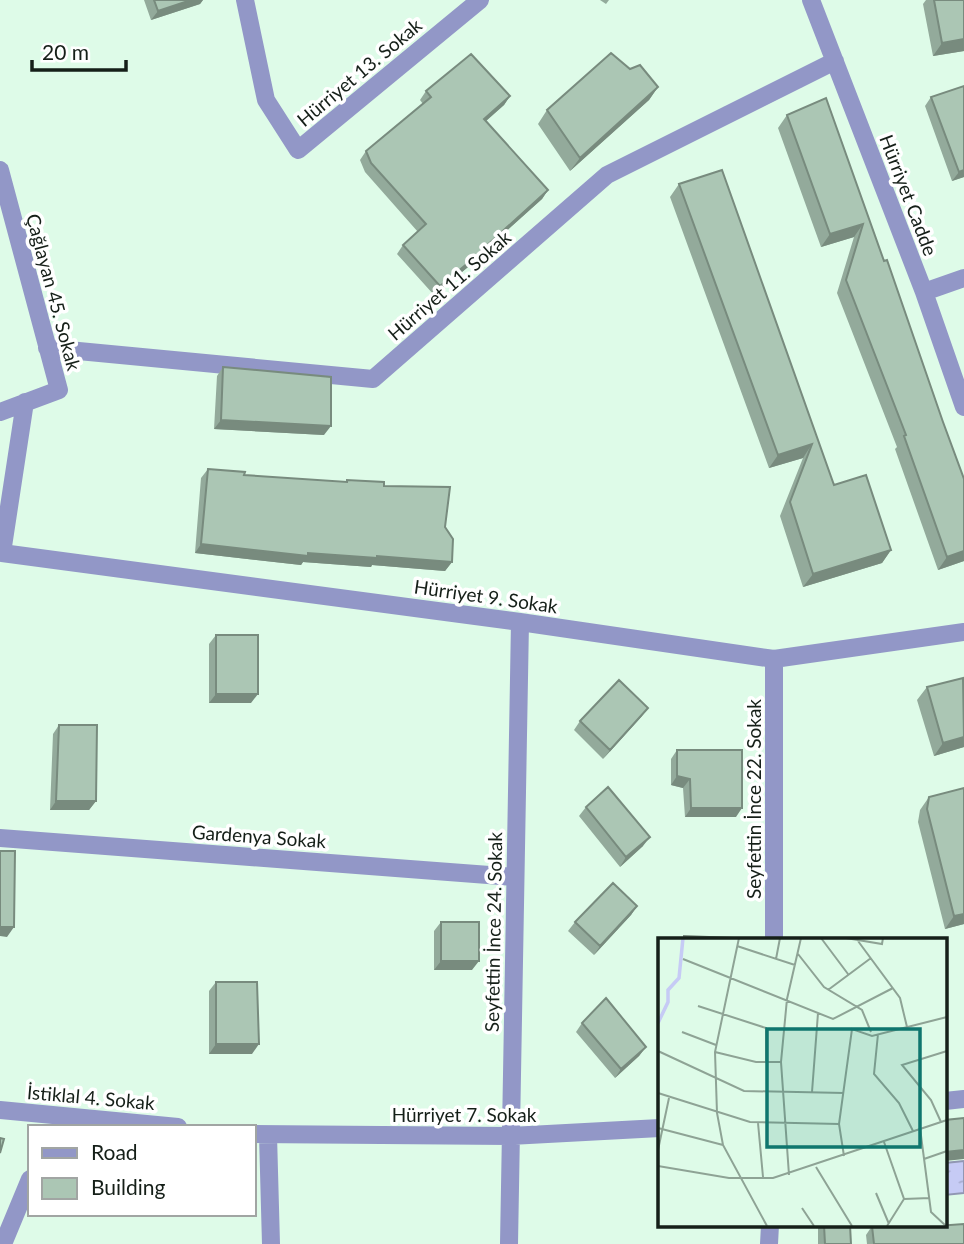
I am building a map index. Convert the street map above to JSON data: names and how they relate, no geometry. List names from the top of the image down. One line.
{"streets":{"street":["Hürriyet 13. Sokak","Hürriyet Cadde","Hürriyet 11. Sokak","Çağlayan 45. Sokak","Hürriyet 9. Sokak","Seyfettin İnce 22. Sokak","Gardenya Sokak","Seyfettin İnce 24. Sokak","İstiklal 4. Sokak","Hürriyet 7. Sokak"]},"crossings":[["Hürriyet Cadde","Hürriyet 11. Sokak"],["Hürriyet 11. Sokak","Çağlayan 45. Sokak"],["Hürriyet 9. Sokak","Seyfettin İnce 22. Sokak"],["Hürriyet 9. Sokak","Seyfettin İnce 24. Sokak"],["Gardenya Sokak","Seyfettin İnce 24. Sokak"],["Seyfettin İnce 24. Sokak","Hürriyet 7. Sokak"]],"legend":["Road","Building"],"scale_bar":"20 m"}
